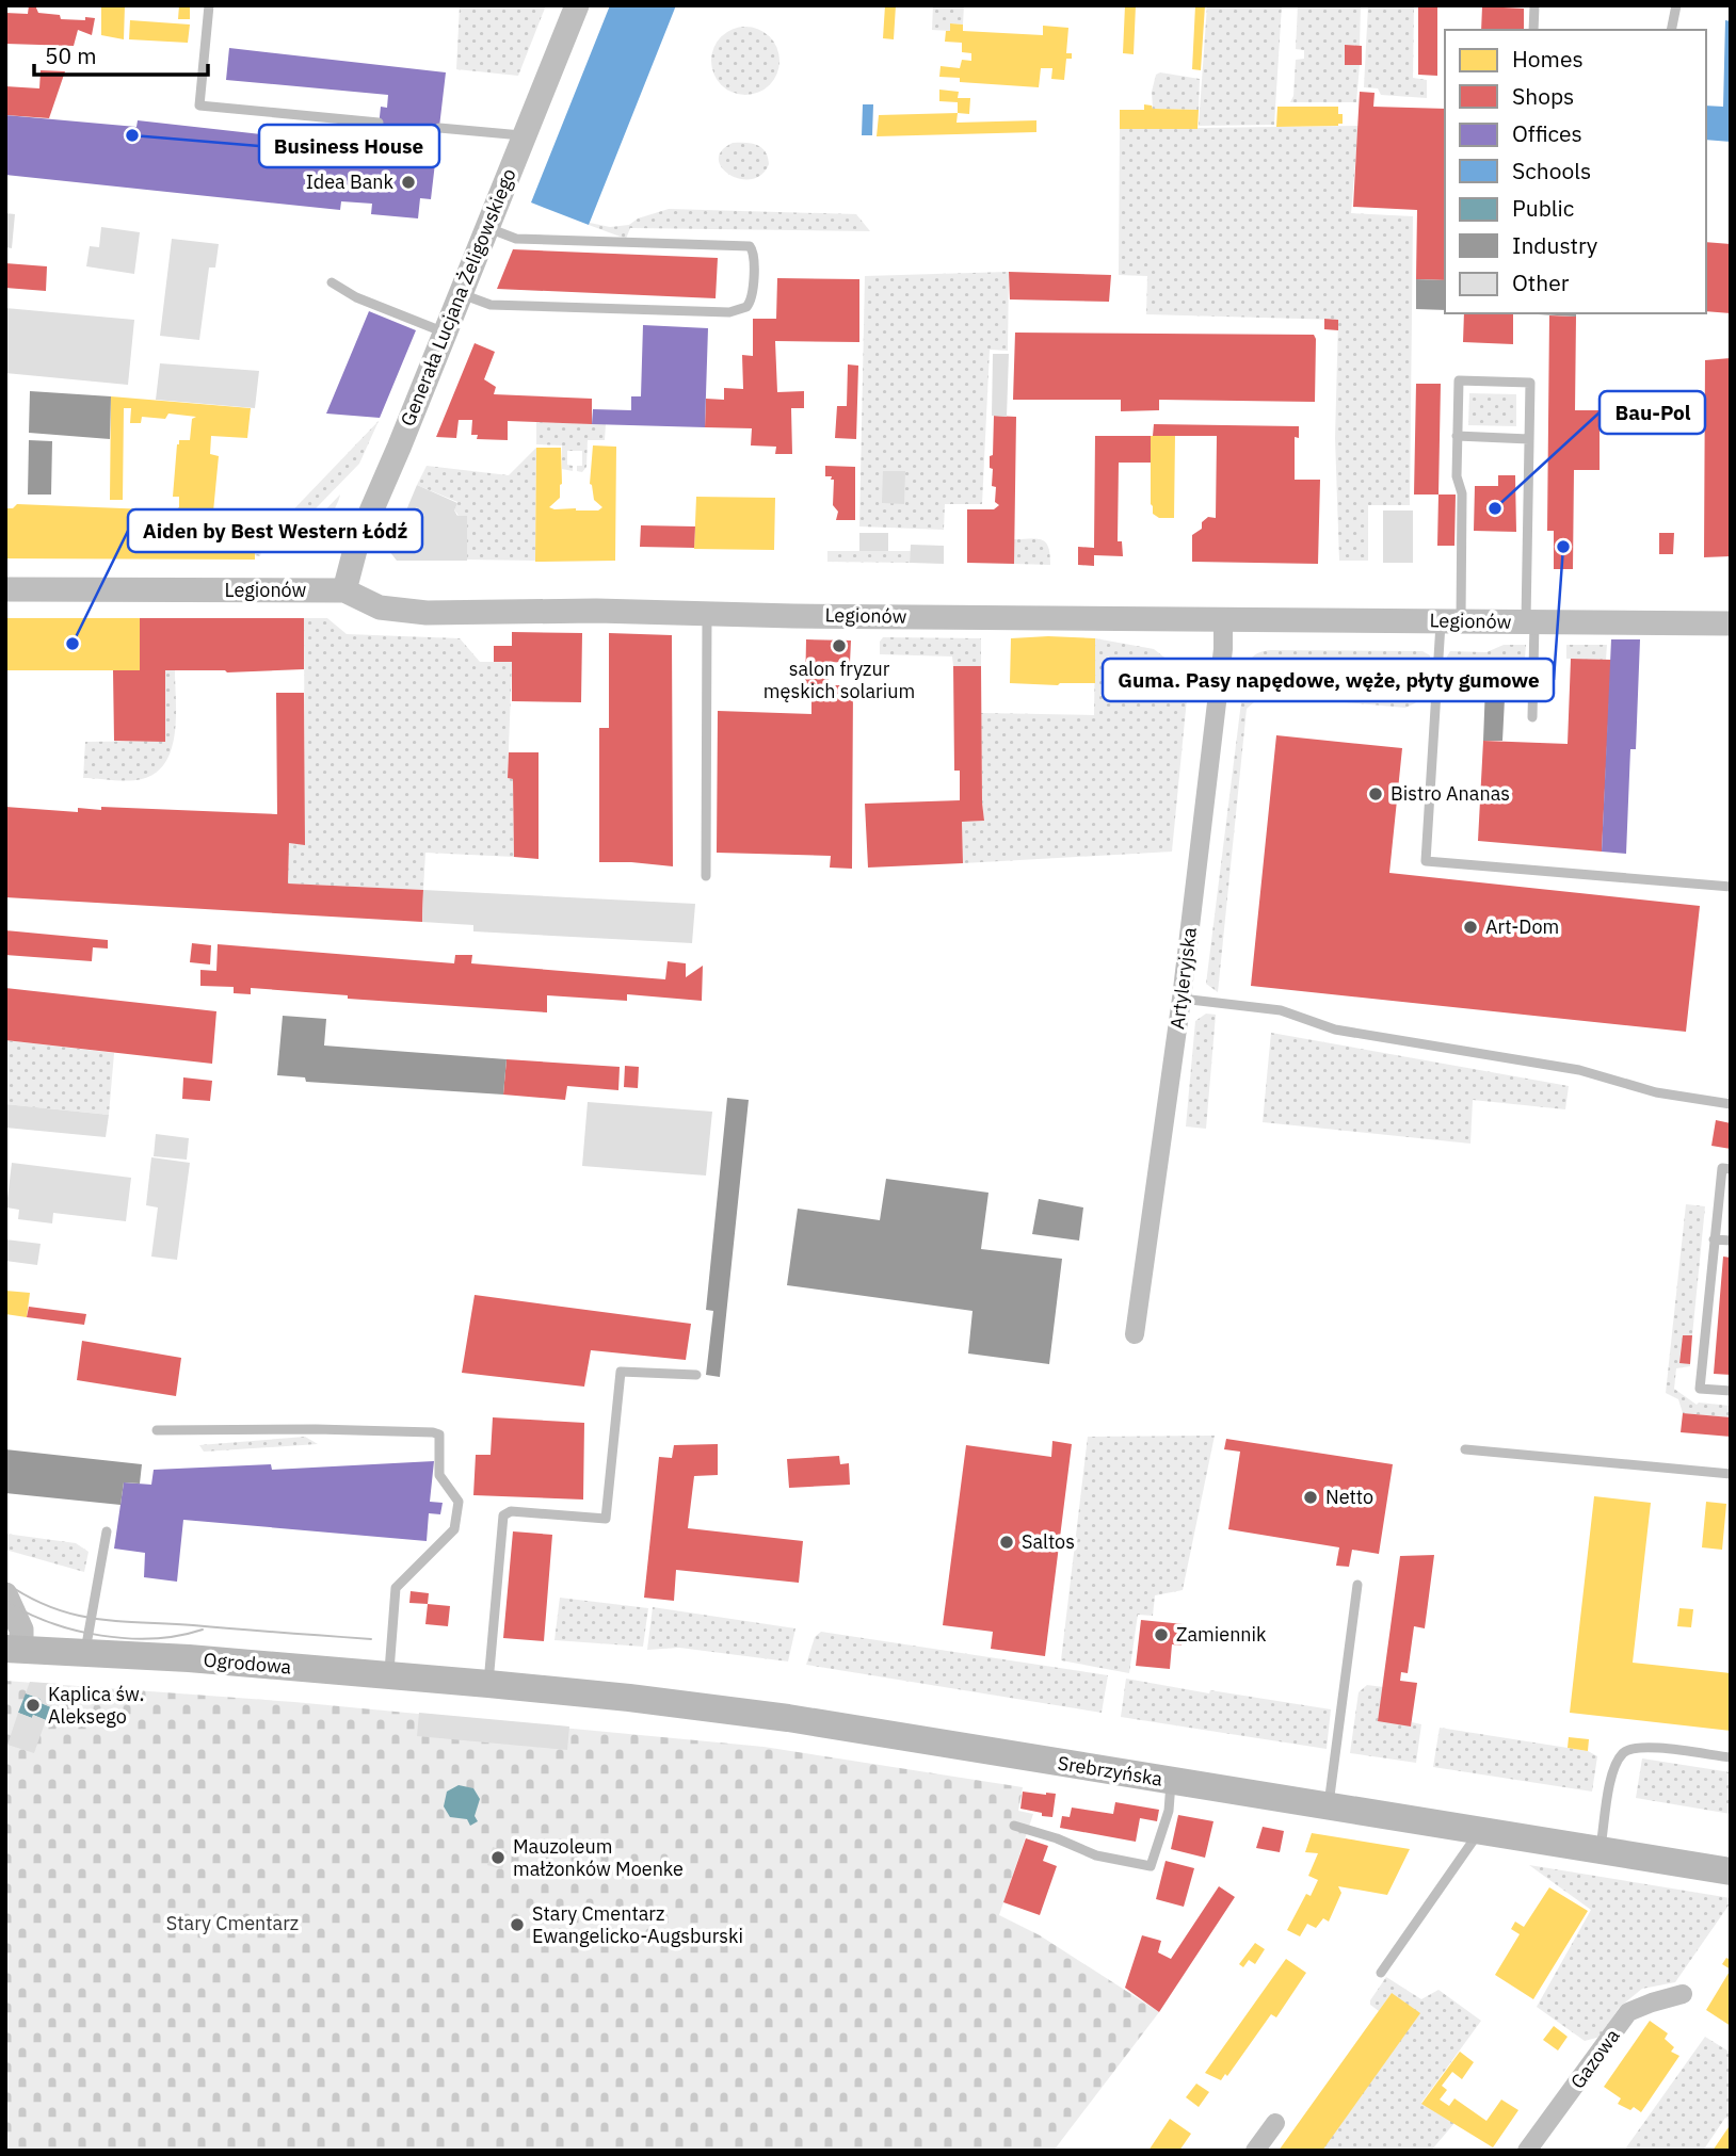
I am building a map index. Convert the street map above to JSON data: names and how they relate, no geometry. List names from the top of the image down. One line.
{"streets":{"main road":["Ogrodowa","Srebrzyńska"],"street":["Generała Lucjana Żeligowskiego","Legionów","Artyleryjska","Gazowa"]},"crossings":[["Generała Lucjana Żeligowskiego","Legionów"],["Legionów","Artyleryjska"],["Ogrodowa","Srebrzyńska"]],"parks":["Stary Cmentarz"],"places":["Business House","Idea Bank","Bau-Pol","Guma. Pasy napędowe, węże, płyty gumowe","Aiden by Best Western Łódź","salon fryzur męskich solarium","Bistro Ananas","Art-Dom","Netto","Saltos","Zamiennik","Kaplica św. Aleksego","Mauzoleum małżonków Moenke","Stary Cmentarz Ewangelicko-Augsburski"],"legend":["Homes","Shops","Offices","Schools","Public","Industry","Other"],"scale_bar":"50 m"}
